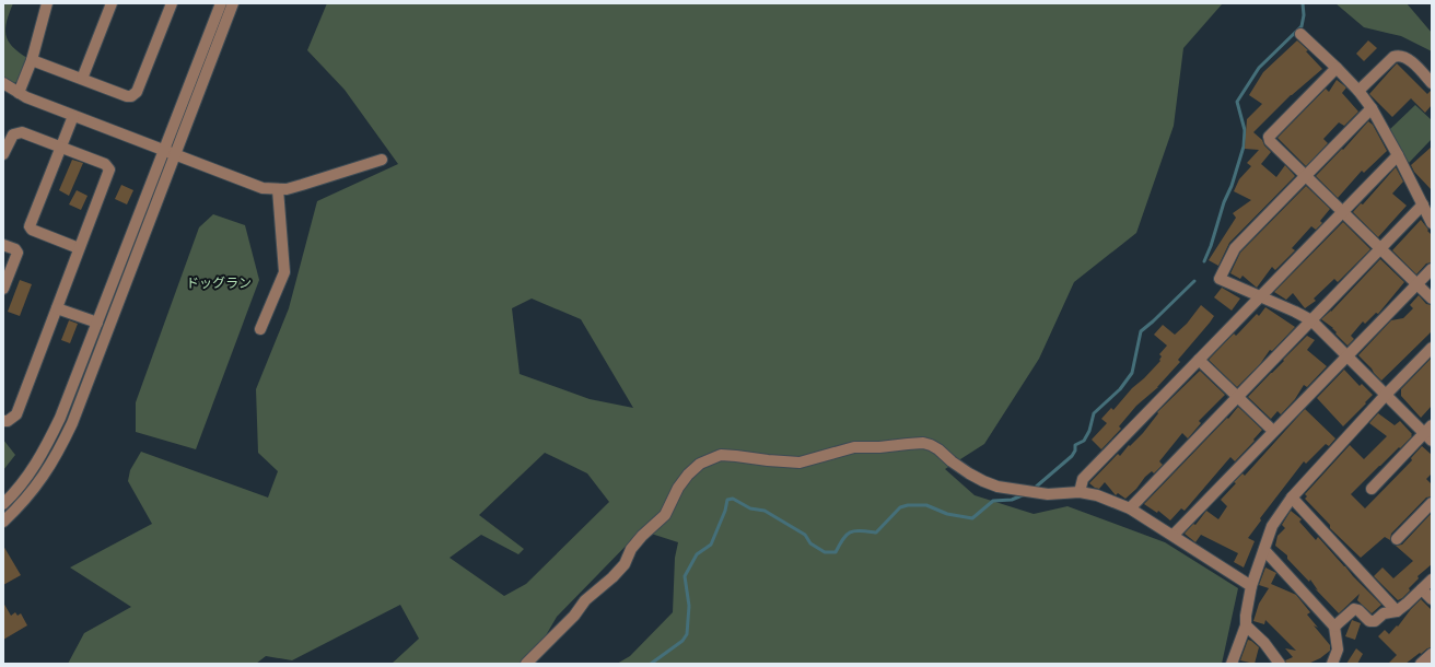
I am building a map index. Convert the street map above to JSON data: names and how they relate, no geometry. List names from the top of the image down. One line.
{"parks":["ドッグラン"]}
